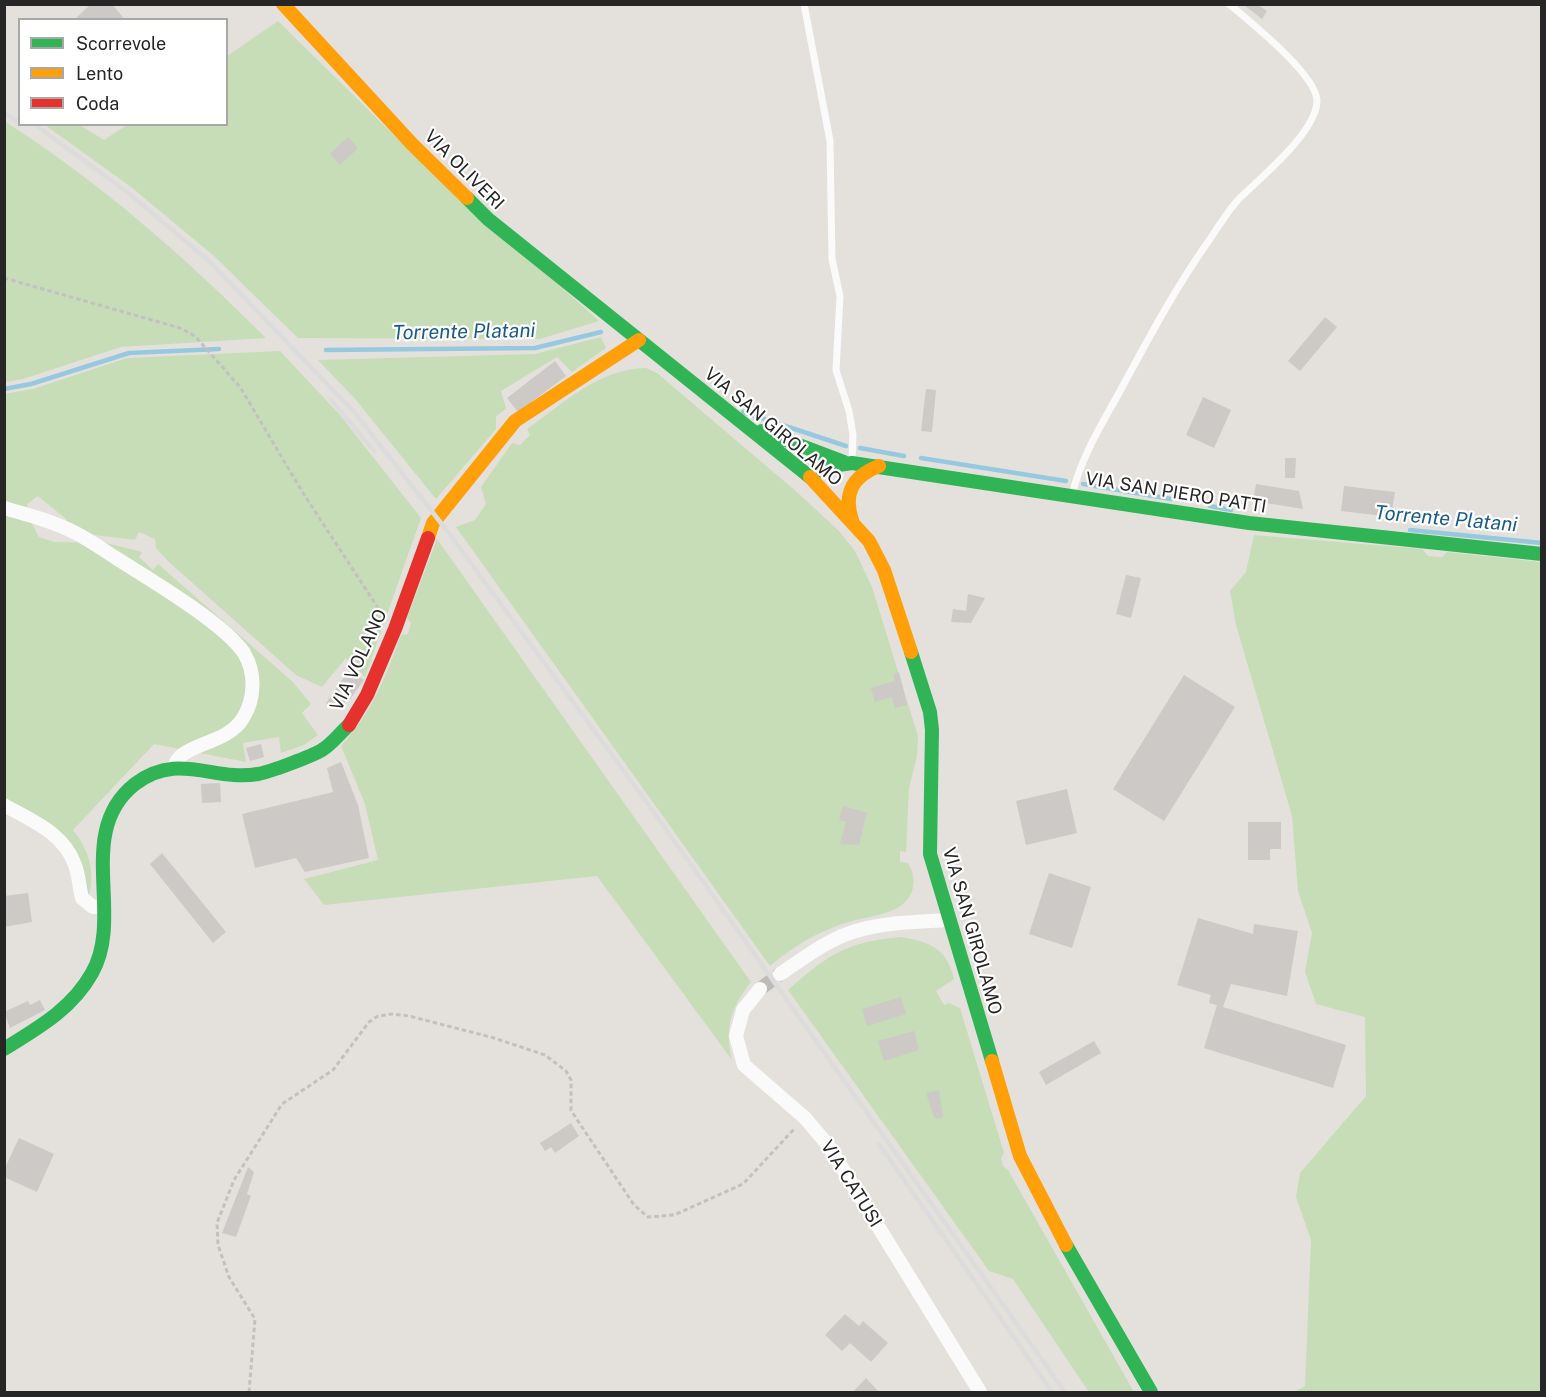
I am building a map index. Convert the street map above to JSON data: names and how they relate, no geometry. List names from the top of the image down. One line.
{"streets":{"street":["VIA OLIVERI","VIA SAN GIROLAMO","VIA SAN PIERO PATTI","VIA VOLANO","VIA CATUSI"]},"crossings":[["VIA OLIVERI","VIA SAN GIROLAMO"],["VIA OLIVERI","VIA VOLANO"],["VIA SAN GIROLAMO","VIA SAN PIERO PATTI"],["VIA SAN GIROLAMO","VIA VOLANO"]],"water":["Torrente Platani"],"legend":["Scorrevole","Lento","Coda"]}
